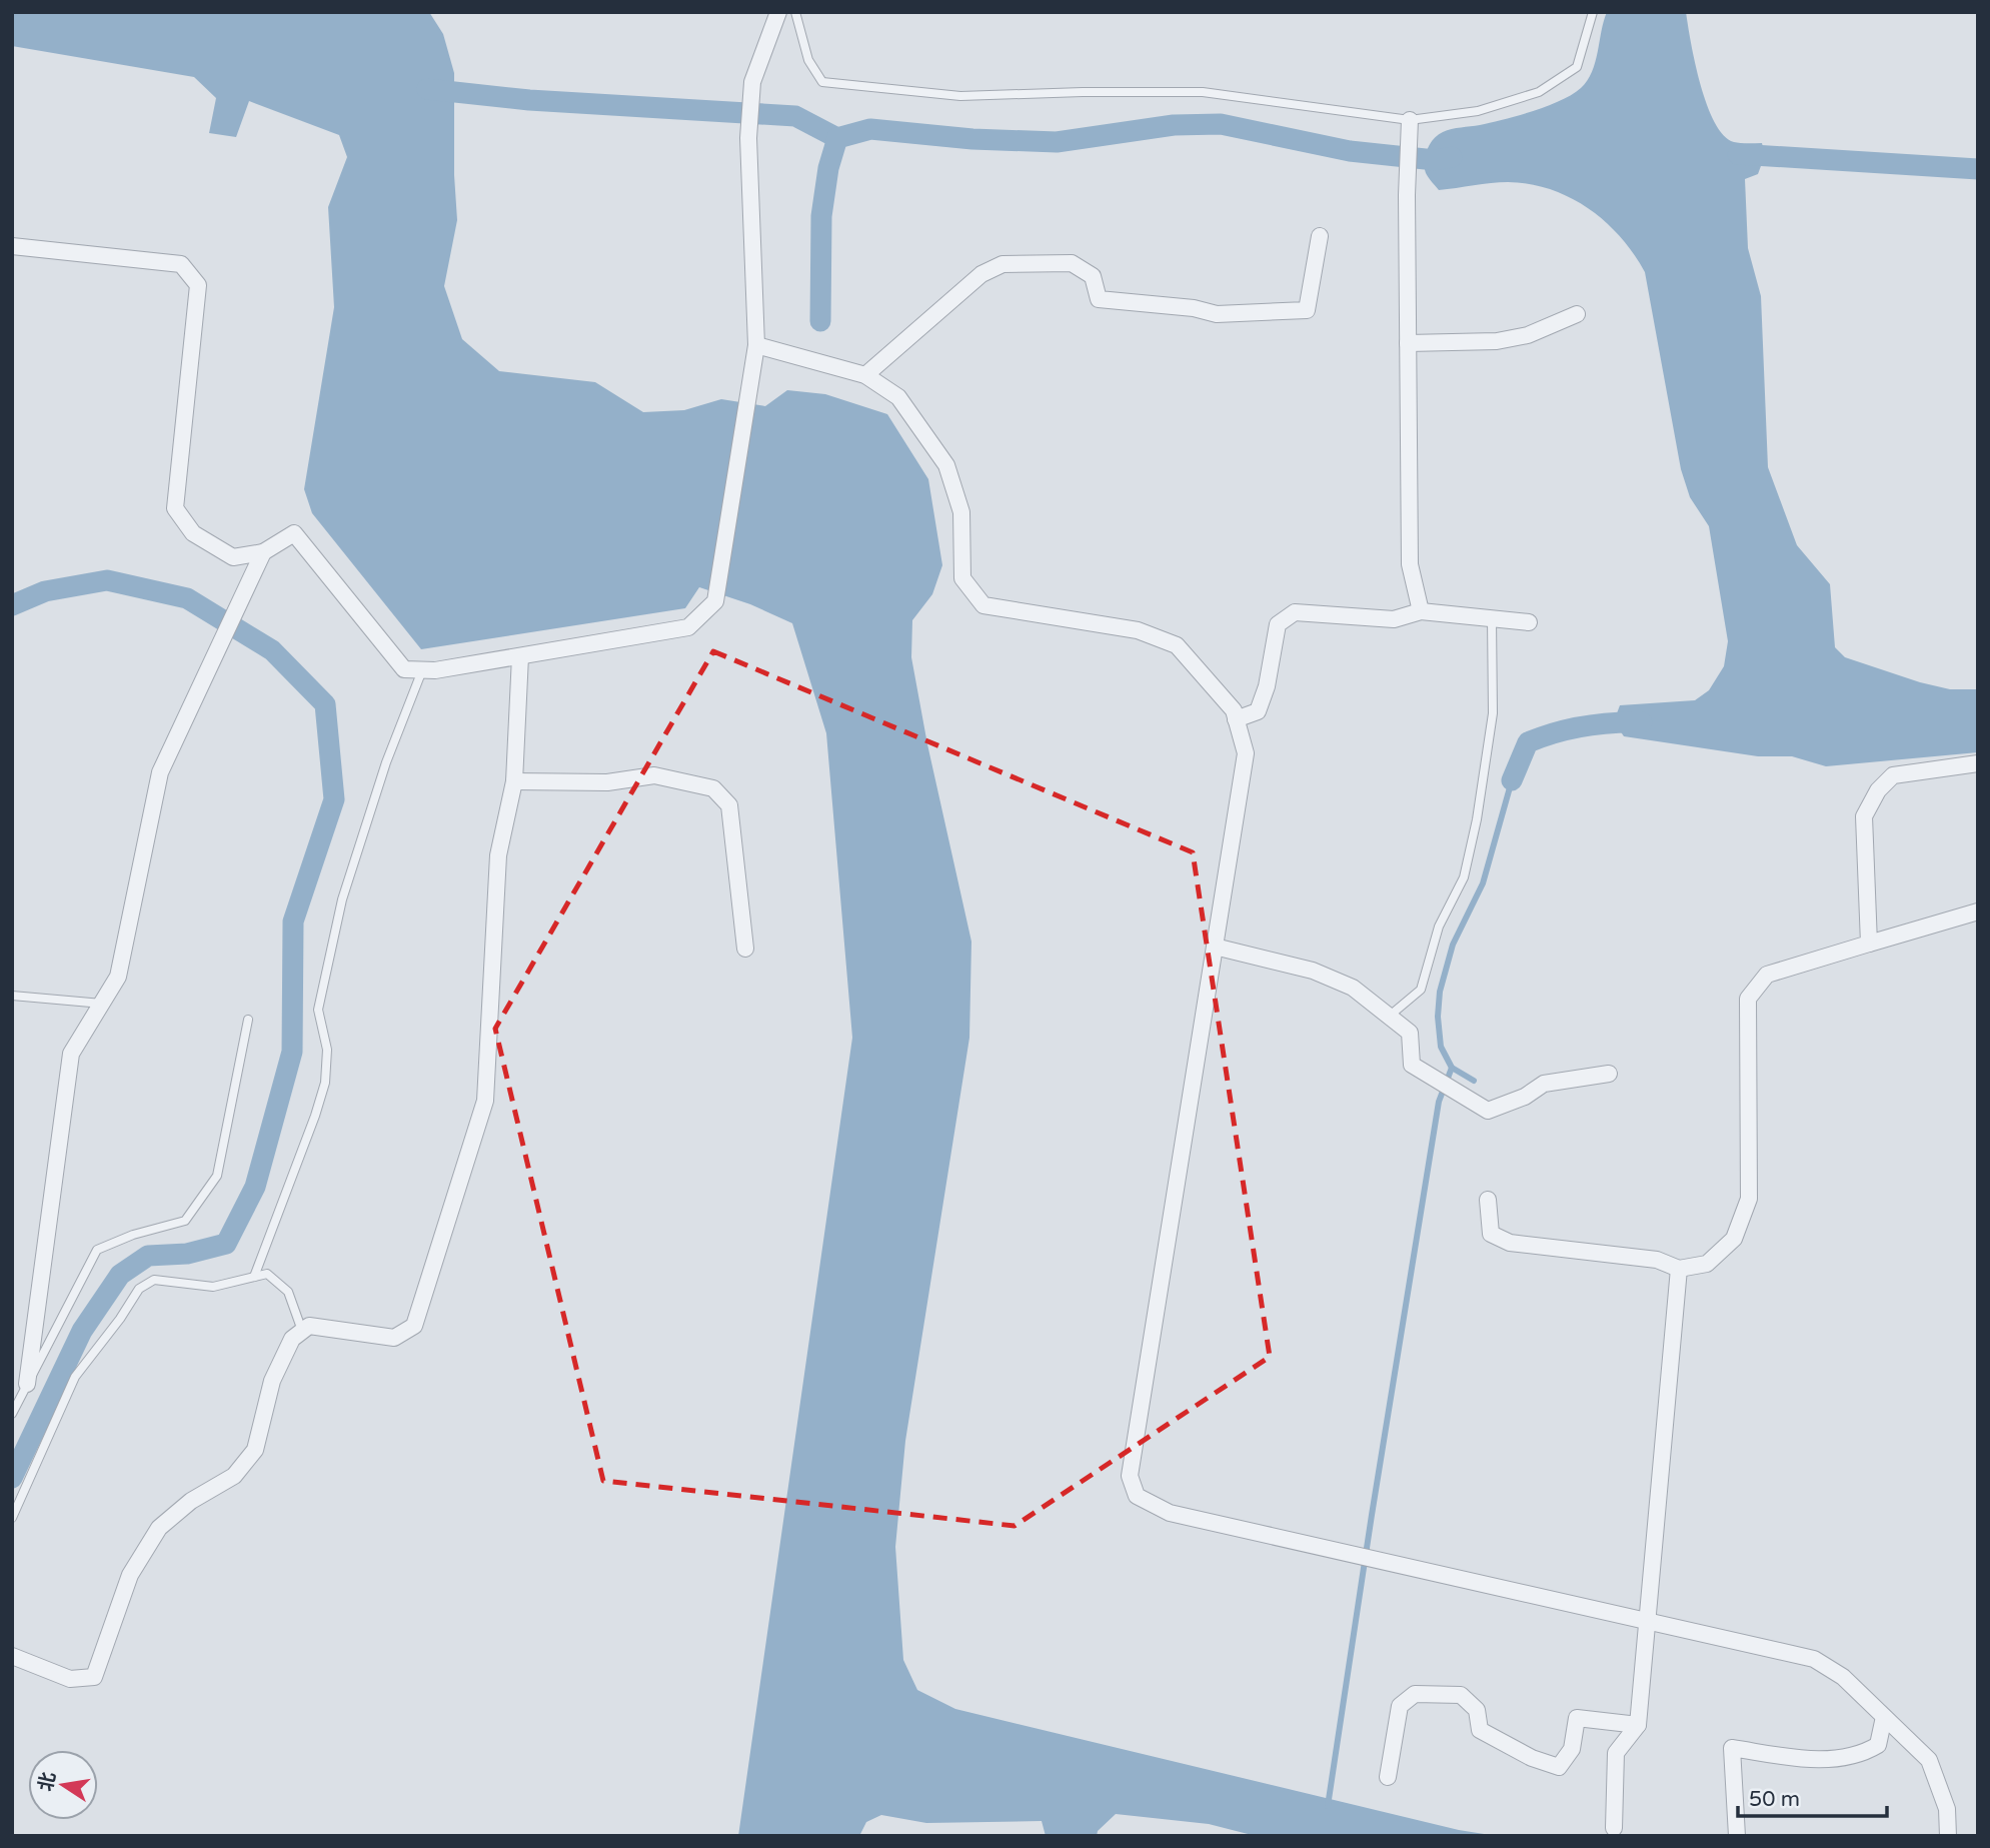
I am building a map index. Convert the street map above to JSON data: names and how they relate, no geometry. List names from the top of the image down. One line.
{"scale_bar":"50 m","north":"left"}
